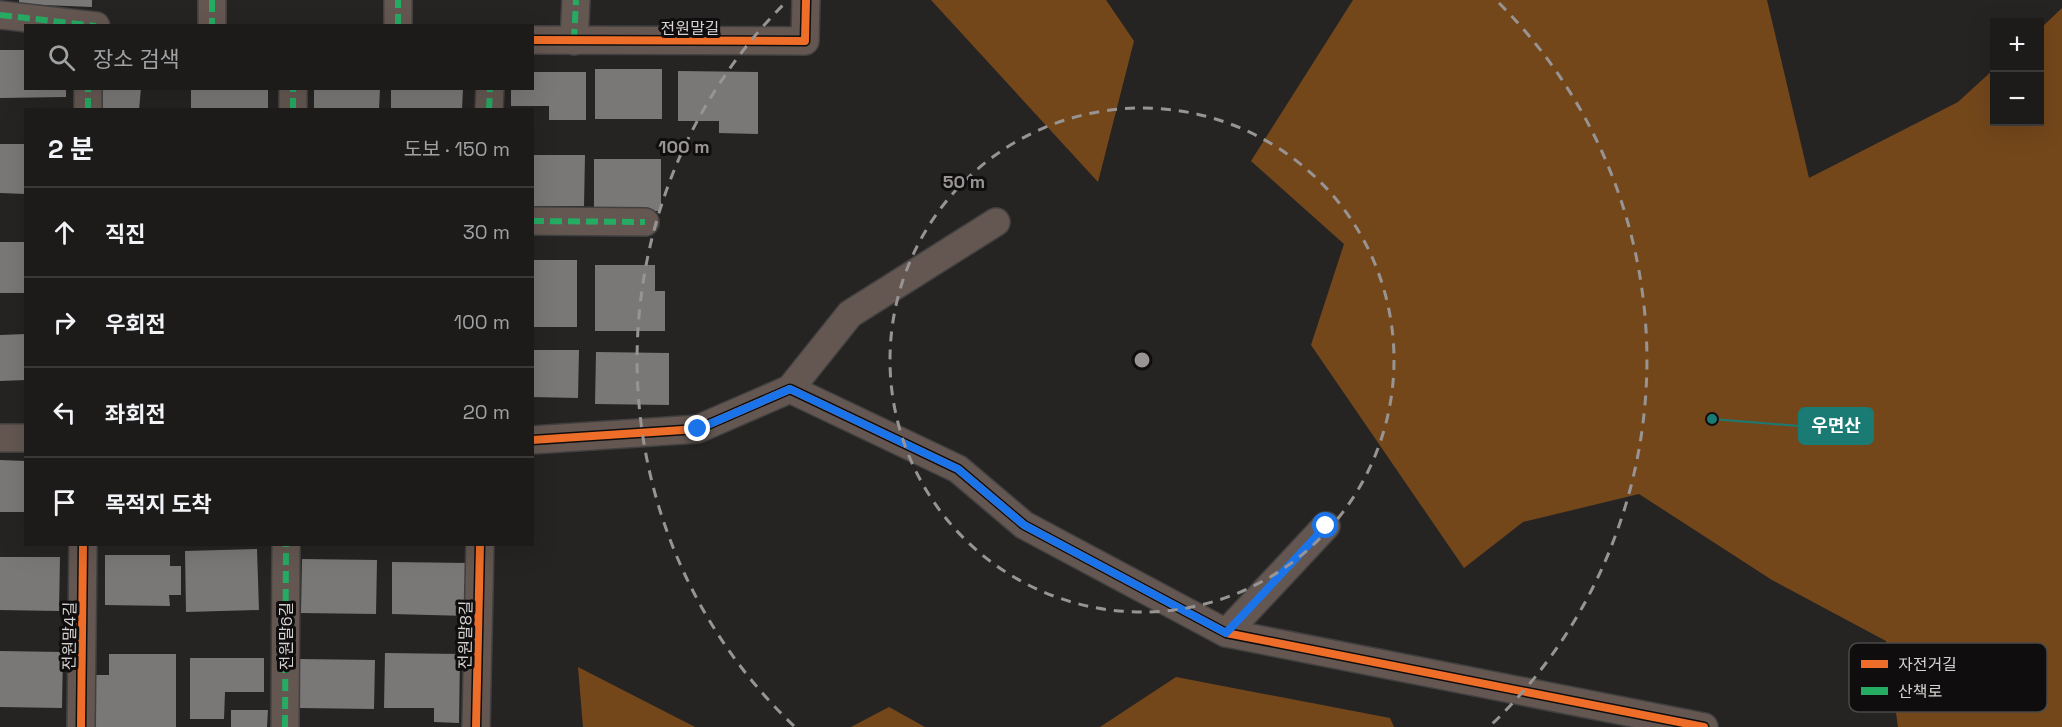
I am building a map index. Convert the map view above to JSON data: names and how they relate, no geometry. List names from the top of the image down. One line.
{"streets":{"street":["전원말길","전원말8길","전원말4길","전원말6길"]},"places":["우면산"],"legend":["자전거길","산책로"],"page":{"map_buttons":["+","−"],"search":"장소 검색","heading":["2 분","도보 · 150 m"],"list":[["직진","30 m"],["우회전","100 m"],["좌회전","20 m"],"목적지 도착"]},"rings":["100 m","50 m"]}
